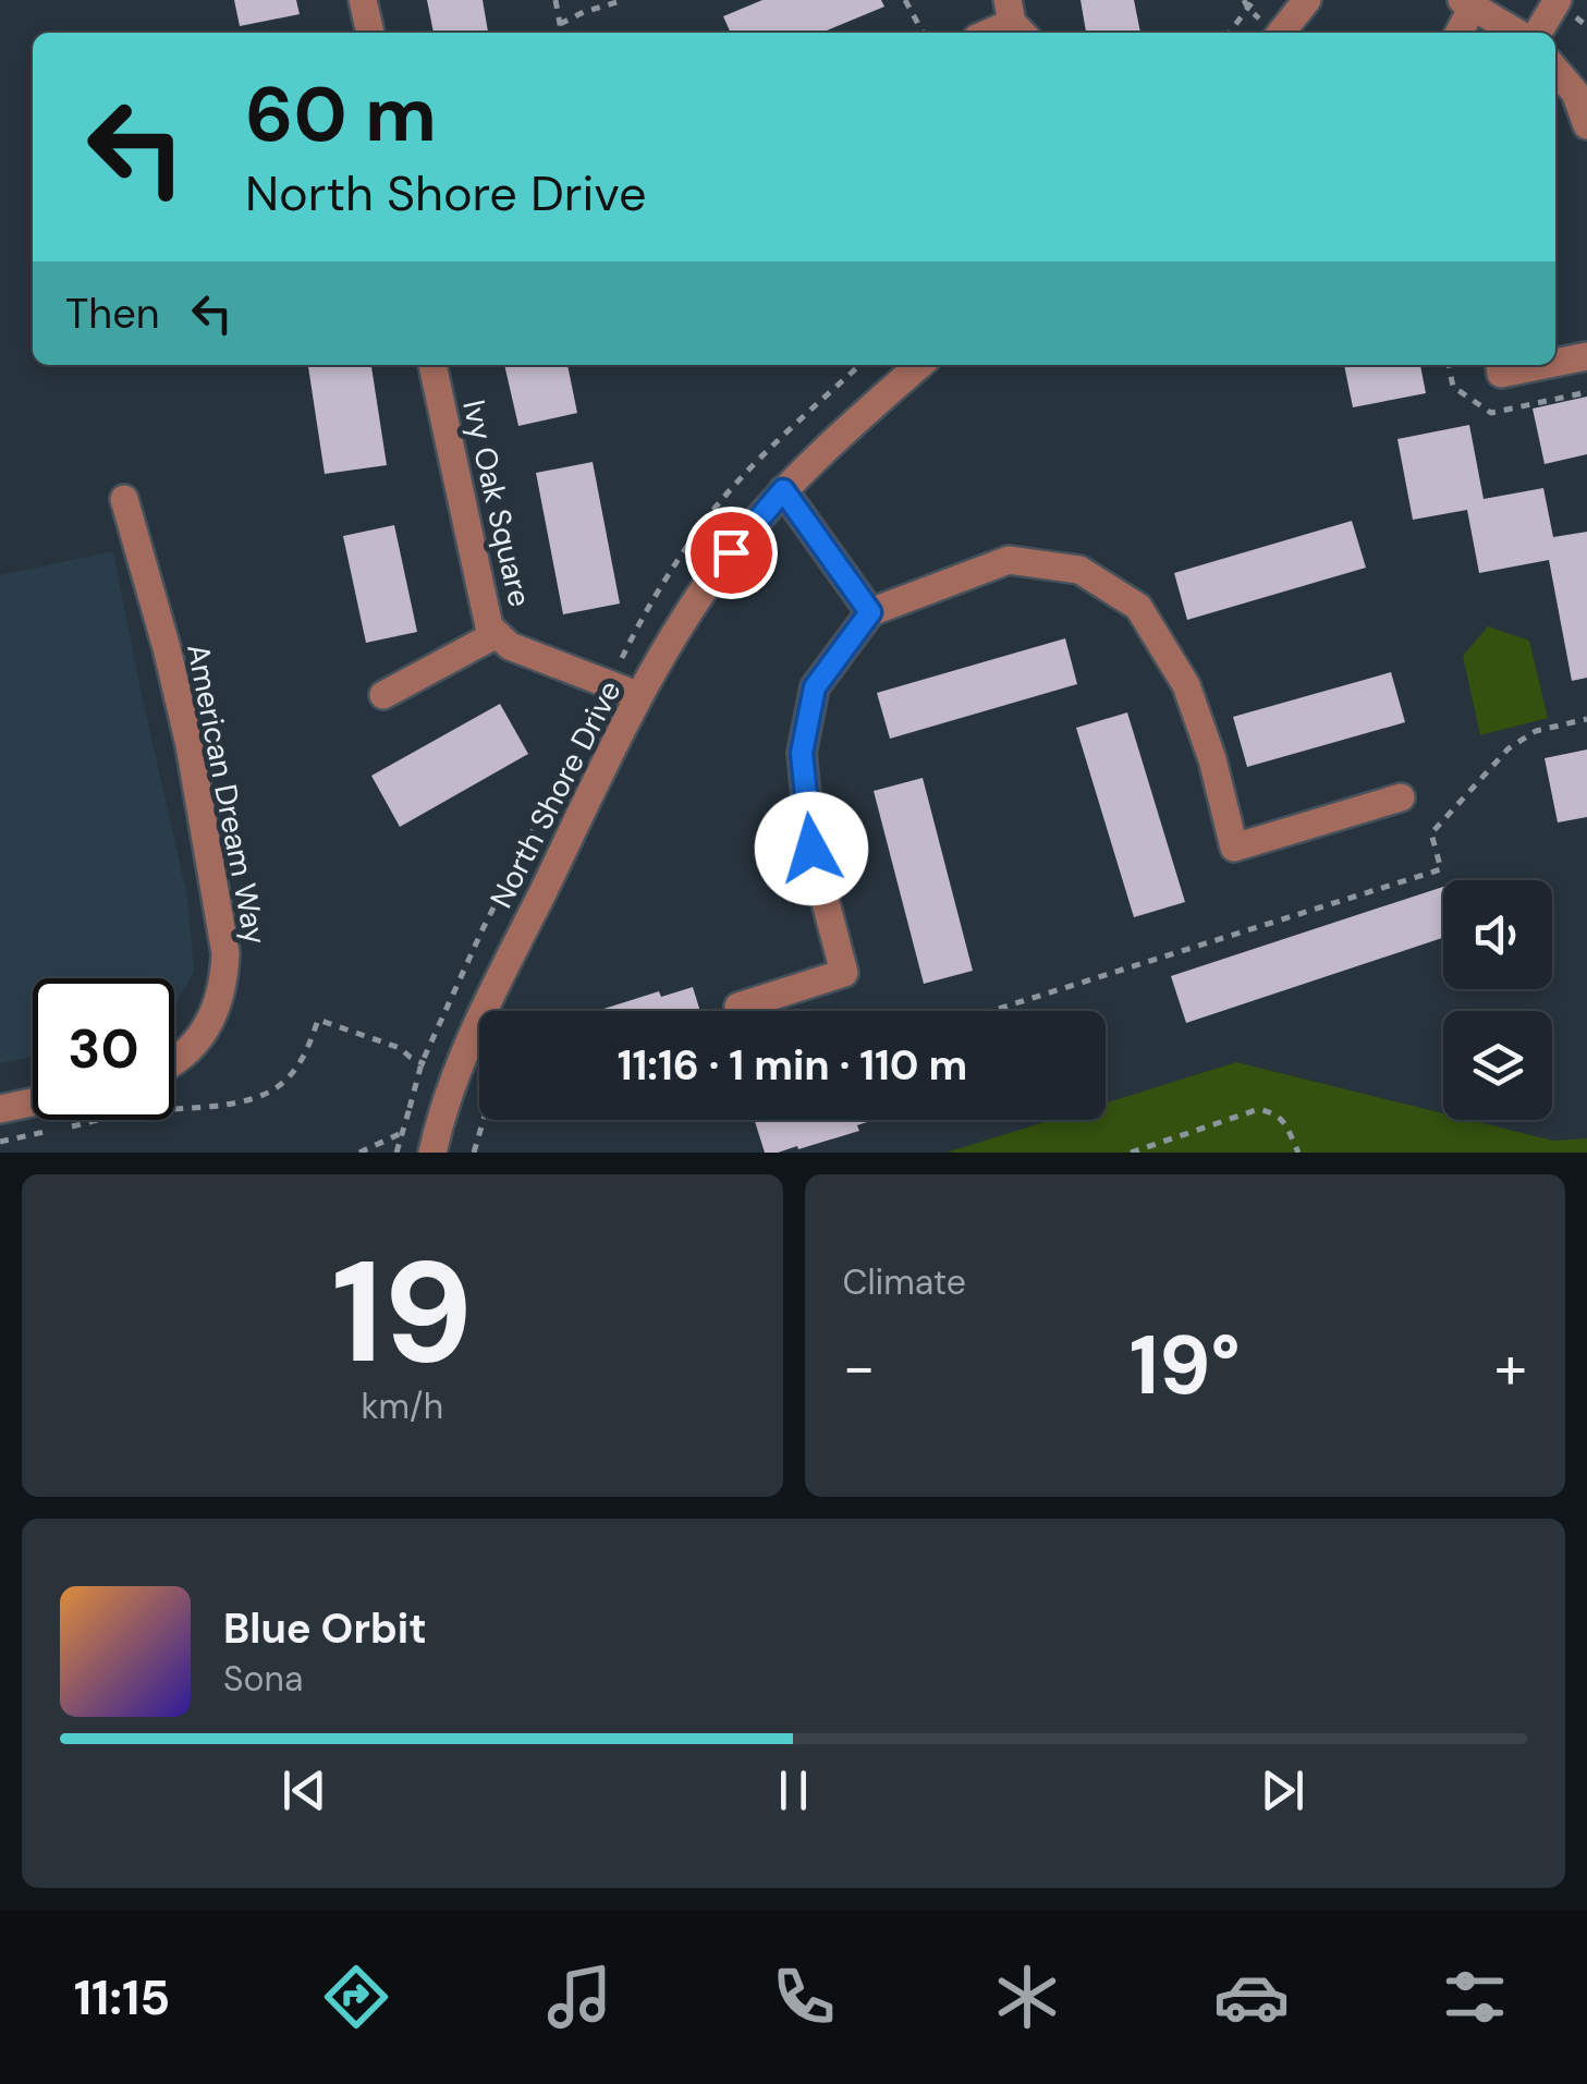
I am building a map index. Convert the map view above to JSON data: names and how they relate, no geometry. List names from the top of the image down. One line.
{"streets":{"street":["Ivy Oak Square","American Dream Way","North Shore Drive"]},"crossings":[["Ivy Oak Square","North Shore Drive"]],"page":{"turn":["60 m","North Shore Drive"],"then":"Then","limit":"30","trip":"11:16 · 1 min · 110 m","tile":[["19","km/h"],"Climate"],"heat":["−","19°","+"],"song":["Blue Orbit","Sona"],"tabs":"11:15"}}
